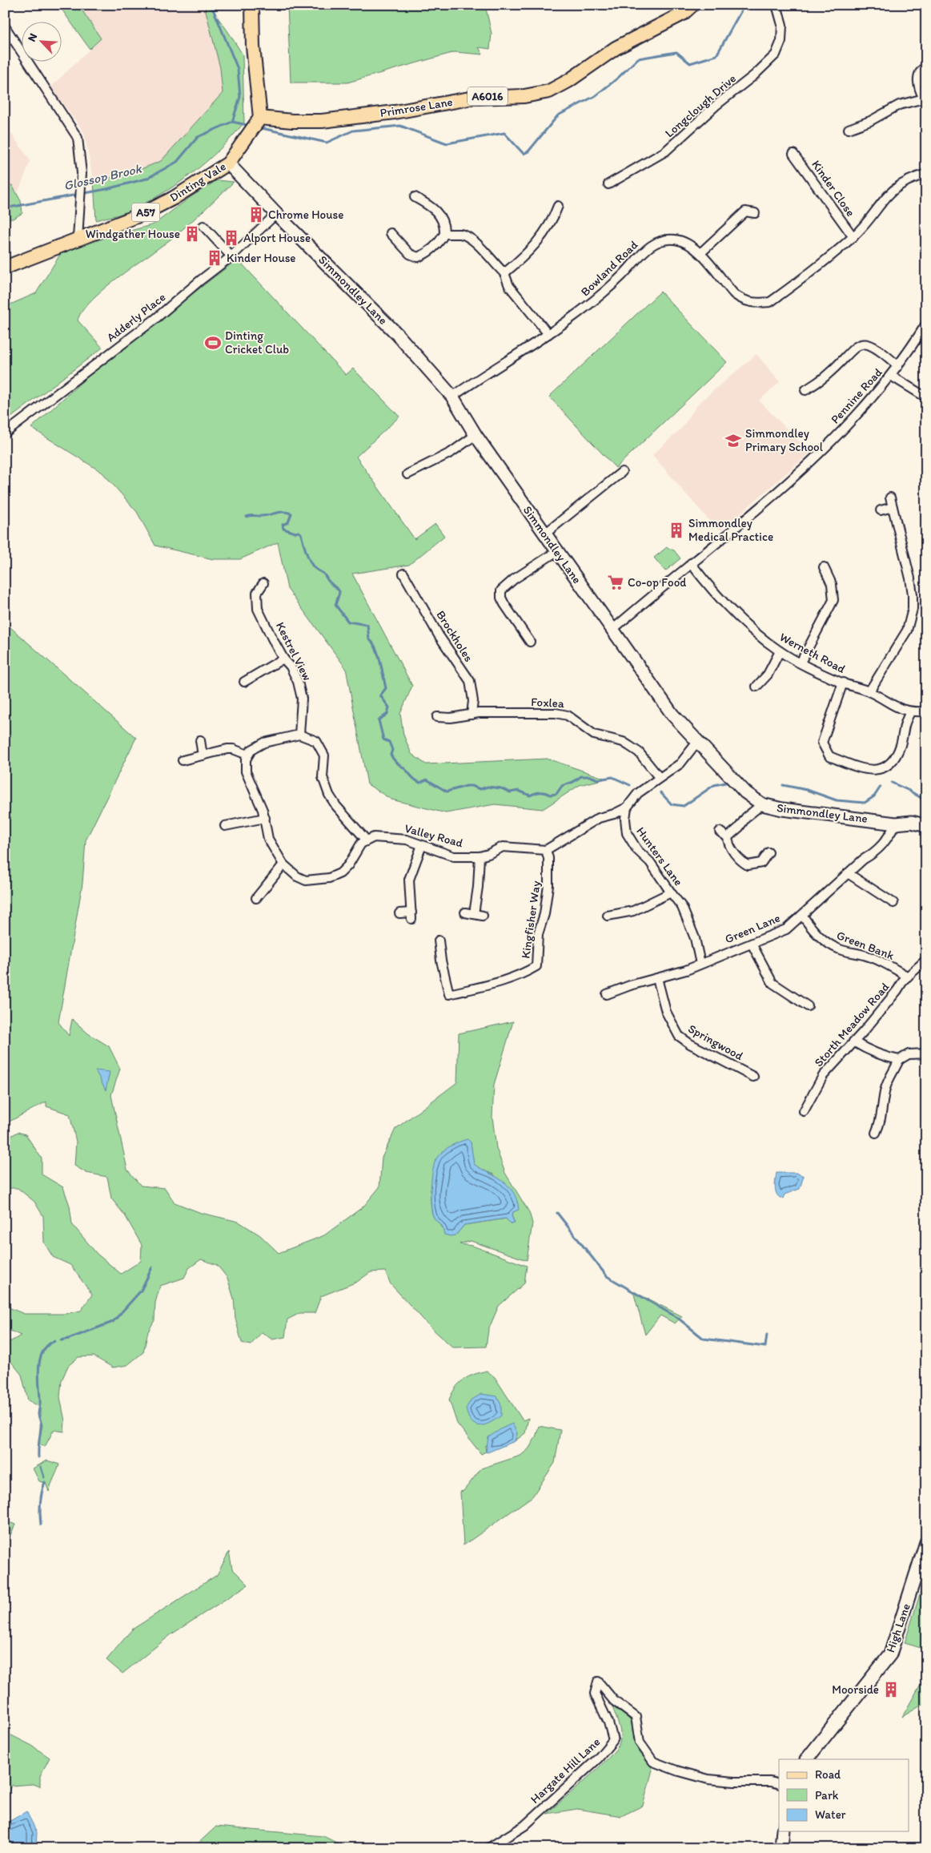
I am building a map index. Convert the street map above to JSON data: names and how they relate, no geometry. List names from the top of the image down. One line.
{"streets":{"main road":["A6016","Primrose Lane","Dinting Vale","A57"],"street":["Longclough Drive","Kinder Close","Bowland Road","Simmondley Lane","Adderly Place","Pennine Road","Brockholes","Kestrel View","Werneth Road","Foxlea","Valley Road","Hunters Lane","Kingfisher Way","Green Lane","Green Bank","Storth Meadow Road","Springwood","High Lane","Hargate Hill Lane"]},"crossings":[["Primrose Lane","Dinting Vale"],["Dinting Vale","Simmondley Lane"],["Kinder Close","Bowland Road"],["Bowland Road","Simmondley Lane"],["Simmondley Lane","Adderly Place"],["Simmondley Lane","Pennine Road"],["Simmondley Lane","Green Lane"],["Pennine Road","Werneth Road"],["Brockholes","Foxlea"],["Valley Road","Kingfisher Way"],["Hunters Lane","Green Lane"],["Green Lane","Green Bank"],["Green Lane","Springwood"],["Green Bank","Storth Meadow Road"]],"water":["Glossop Brook"],"places":{"building":["Chrome House","Windgather House","Alport House","Kinder House","Simmondley Medical Practice","Moorside"],"sports":["Dinting Cricket Club"],"school or university":["Simmondley Primary School"],"supermarket":["Co-op Food"]},"legend":["Road","Park","Water"],"north":"top left"}
